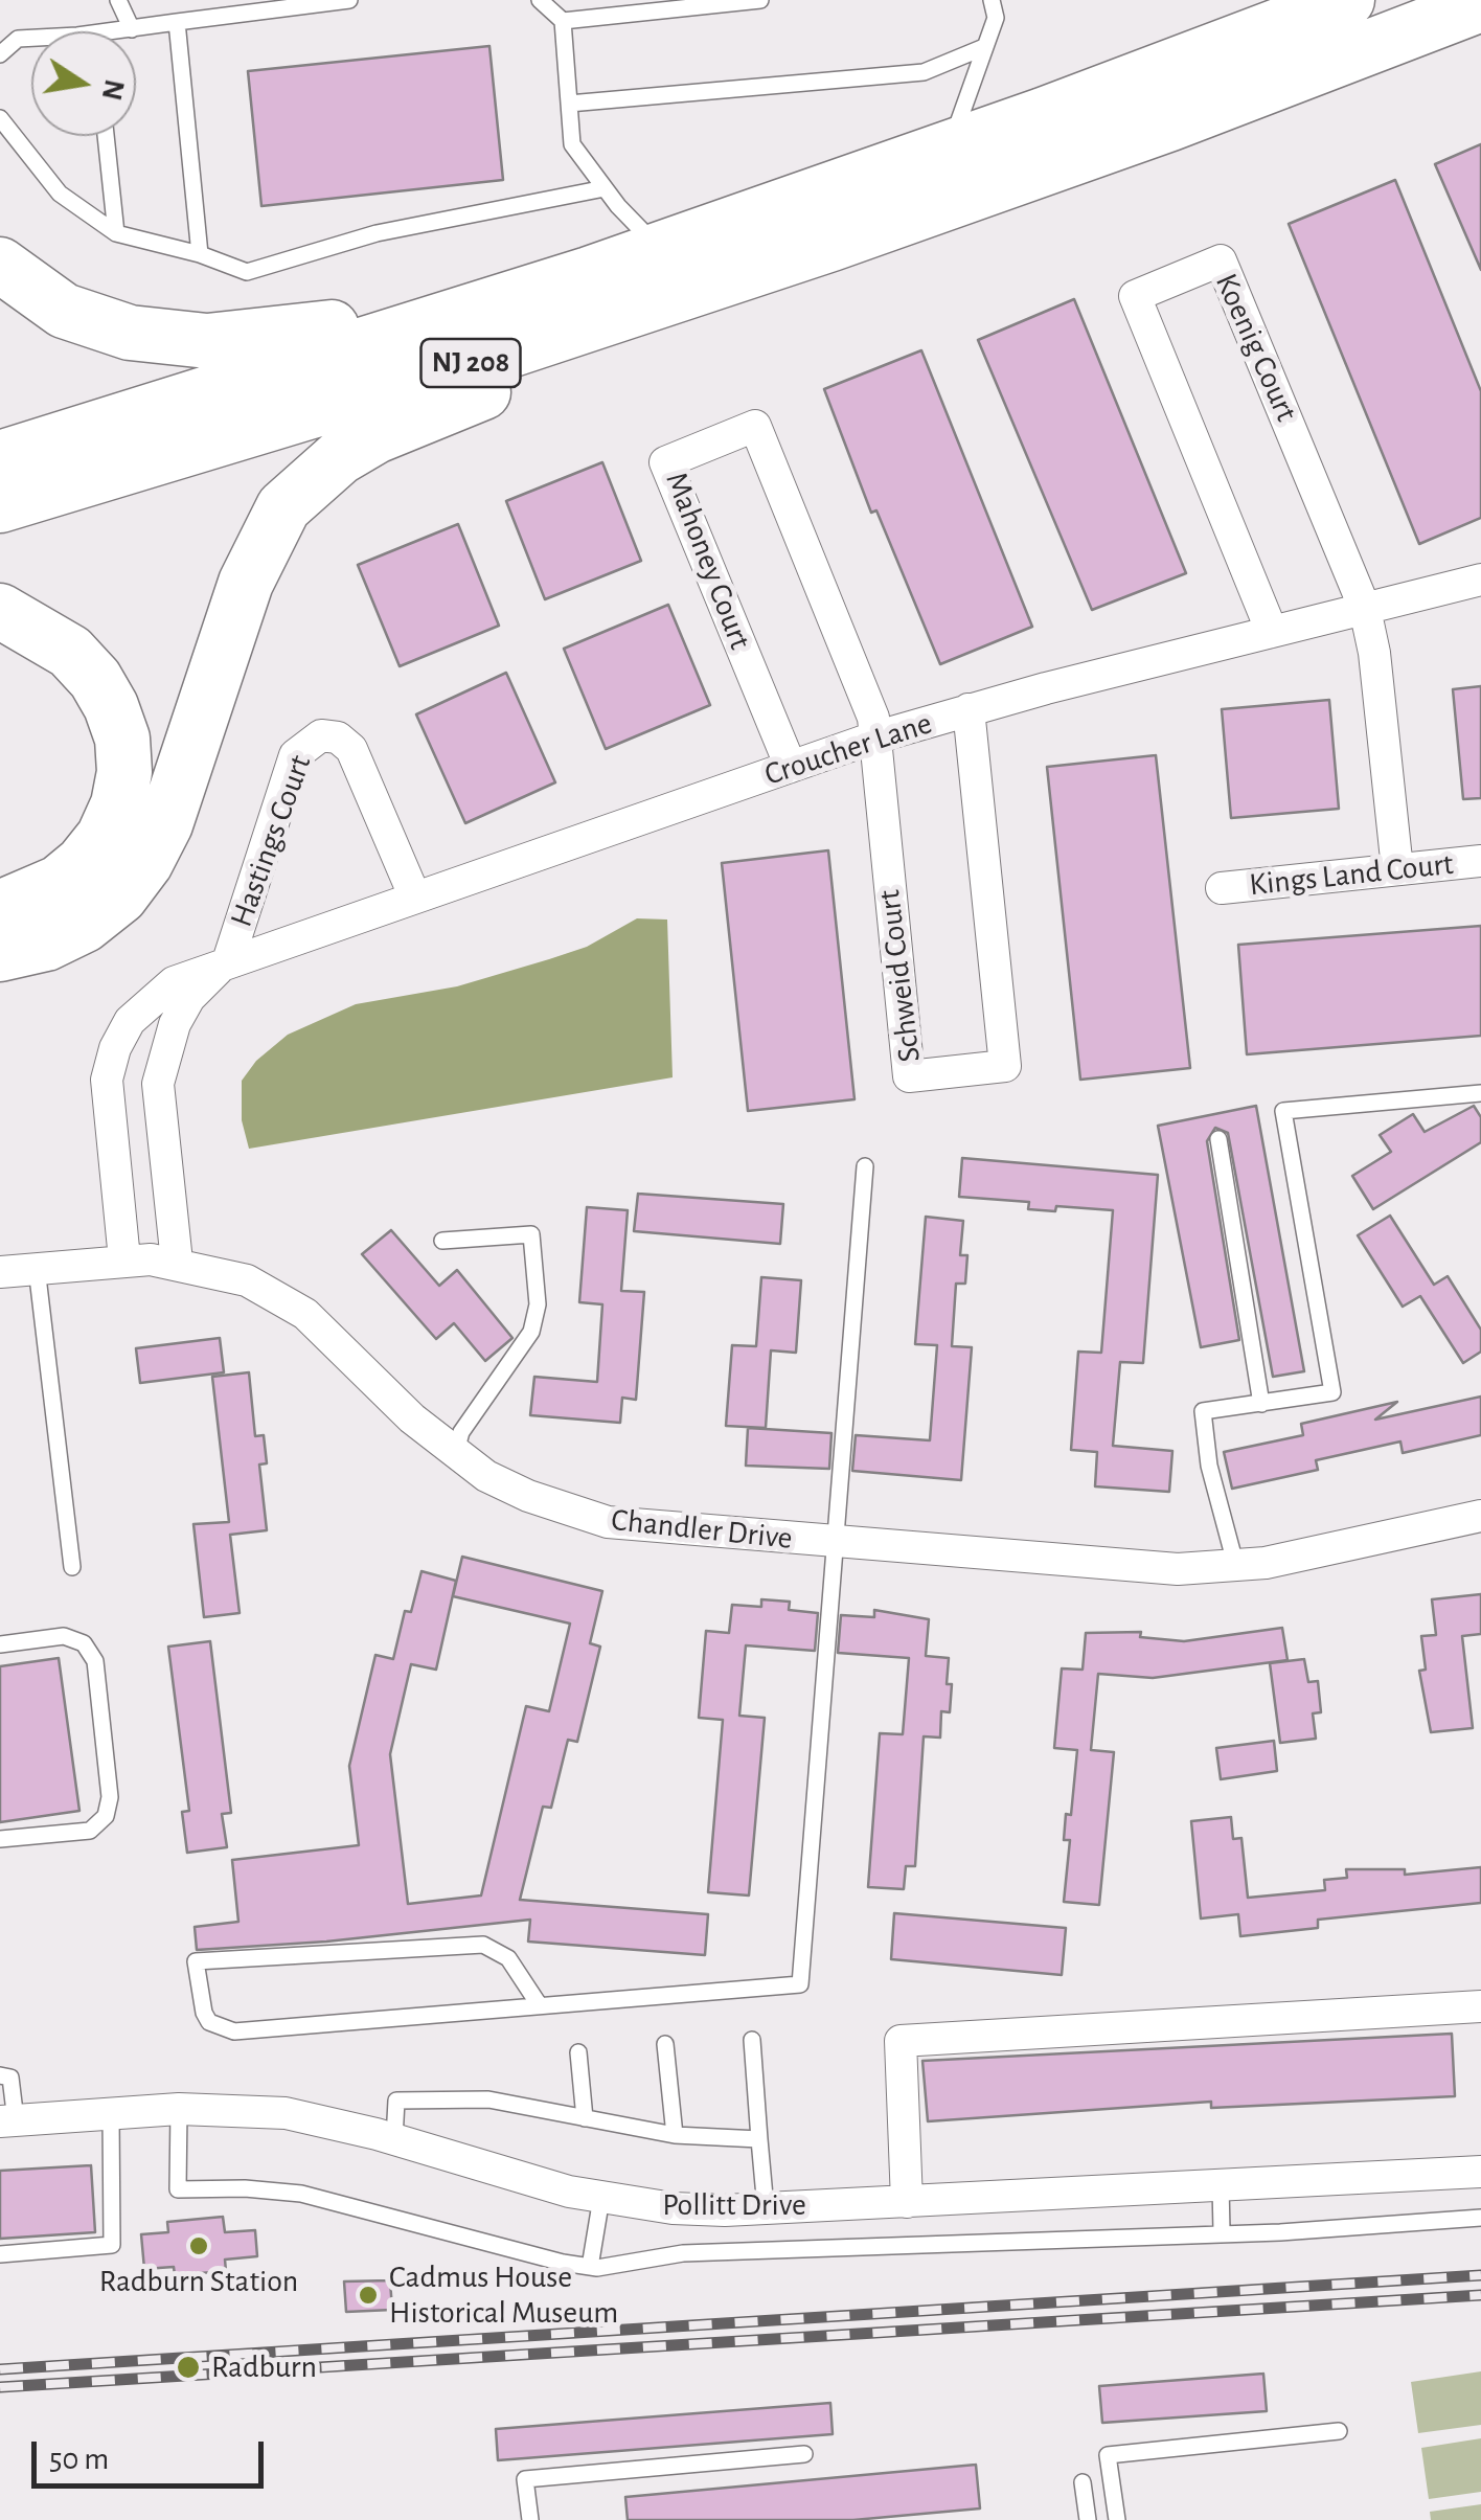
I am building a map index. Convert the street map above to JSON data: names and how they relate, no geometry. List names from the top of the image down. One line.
{"streets":{"highway":["NJ 208"],"street":["Koenig Court","Mahoney Court","Croucher Lane","Hastings Court","Kings Land Court","Schweid Court","Chandler Drive","Pollitt Drive"]},"crossings":[["Koenig Court","Croucher Lane"],["Koenig Court","Kings Land Court"],["Mahoney Court","Croucher Lane"],["Mahoney Court","Schweid Court"],["Croucher Lane","Hastings Court"],["Croucher Lane","Schweid Court"],["Croucher Lane","Chandler Drive"]],"places":["Radburn Station","Cadmus House Historical Museum","Radburn"],"scale_bar":"50 m","north":"right"}
